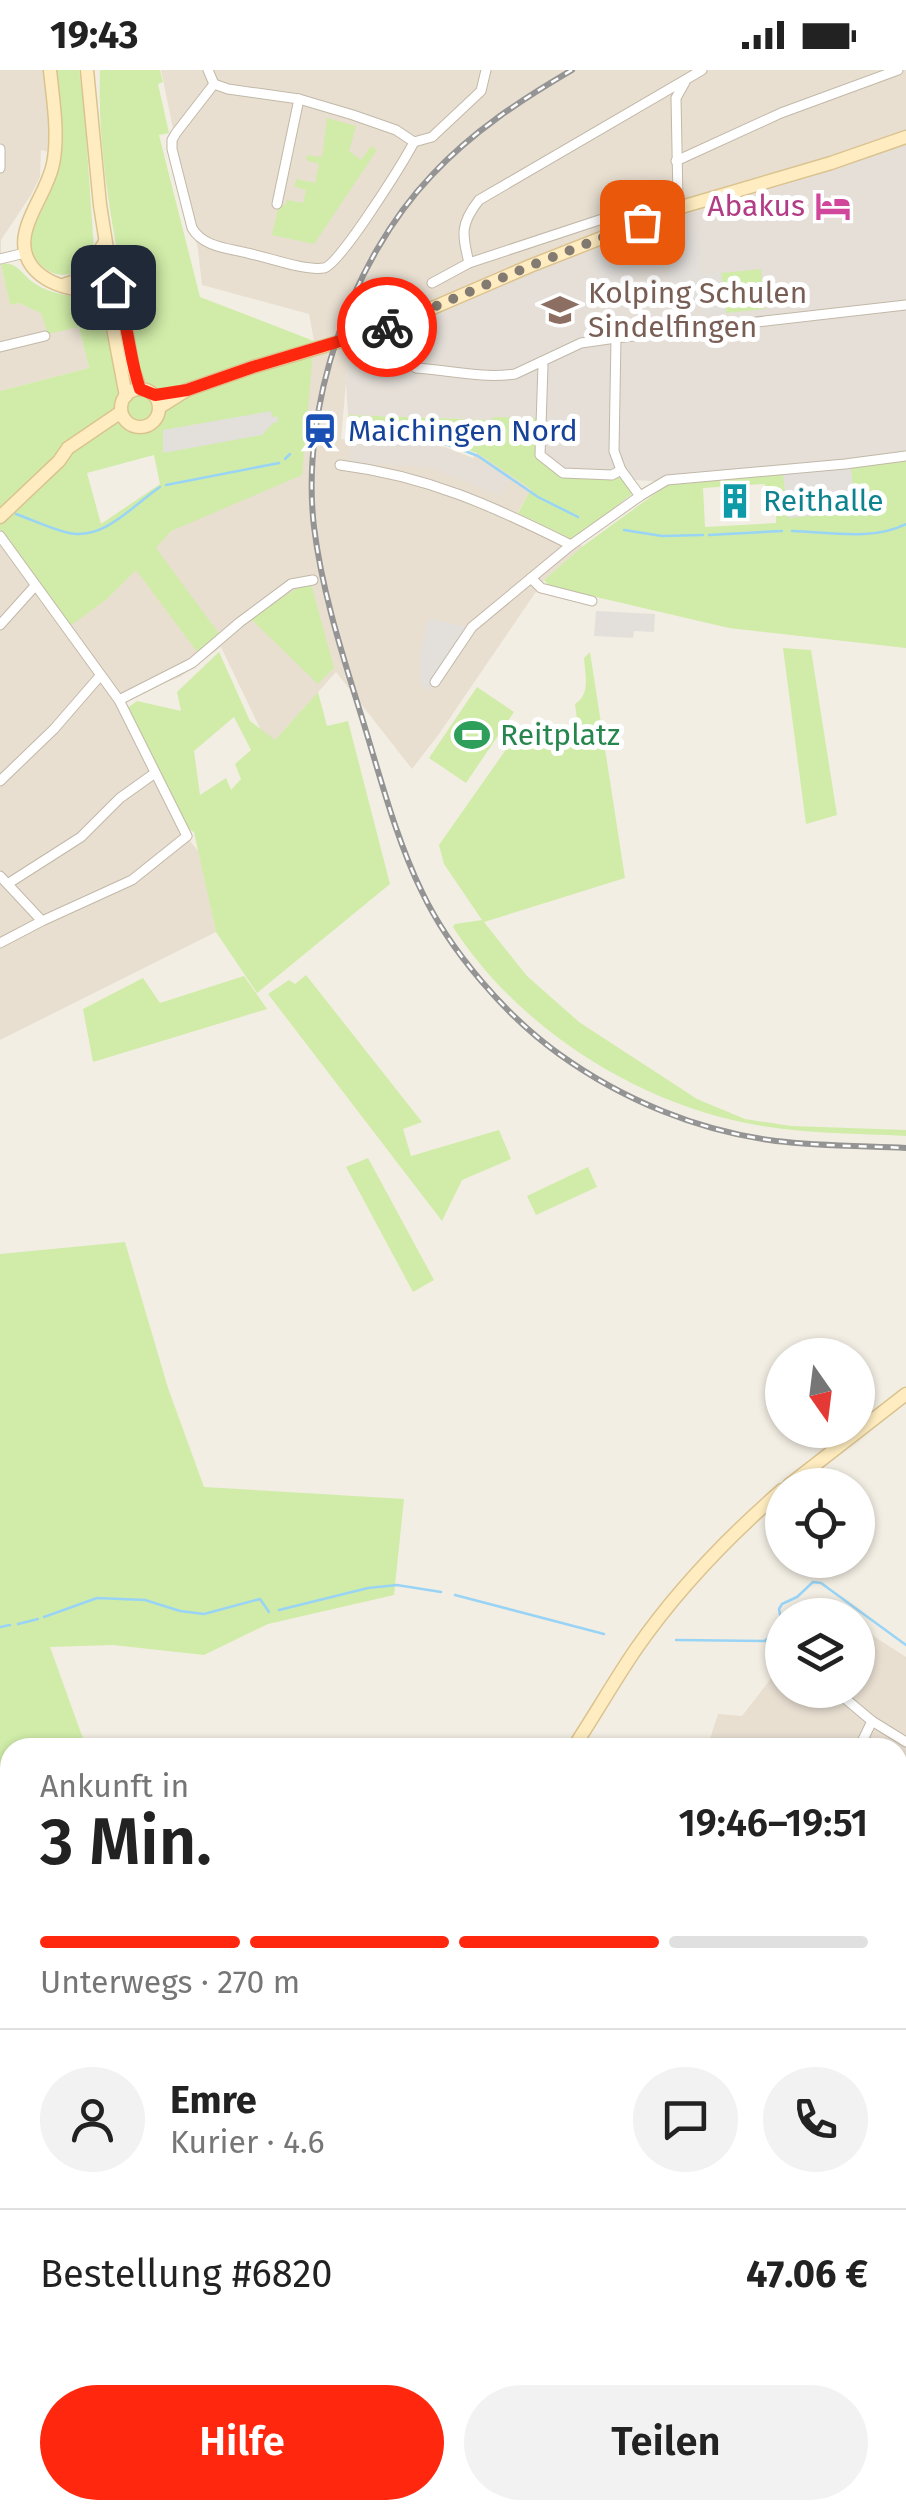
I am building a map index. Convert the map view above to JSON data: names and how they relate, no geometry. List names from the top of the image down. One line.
{"places":{"hotel":["Abakus"],"school or university":["Kolping Schulen Sindelfingen"],"station":["Maichingen Nord"],"building":["Reithalle"],"sports":["Reitplatz"]},"north":"bottom","page":{"status":"19:43","heading":["3 Min.","Ankunft in","19:46–19:51"],"panel":["Emre","Kurier · 4.6","Bestellung #6820","47.06 €"],"bar":"Unterwegs · 270 m","buttons":["Hilfe","Teilen"]}}
